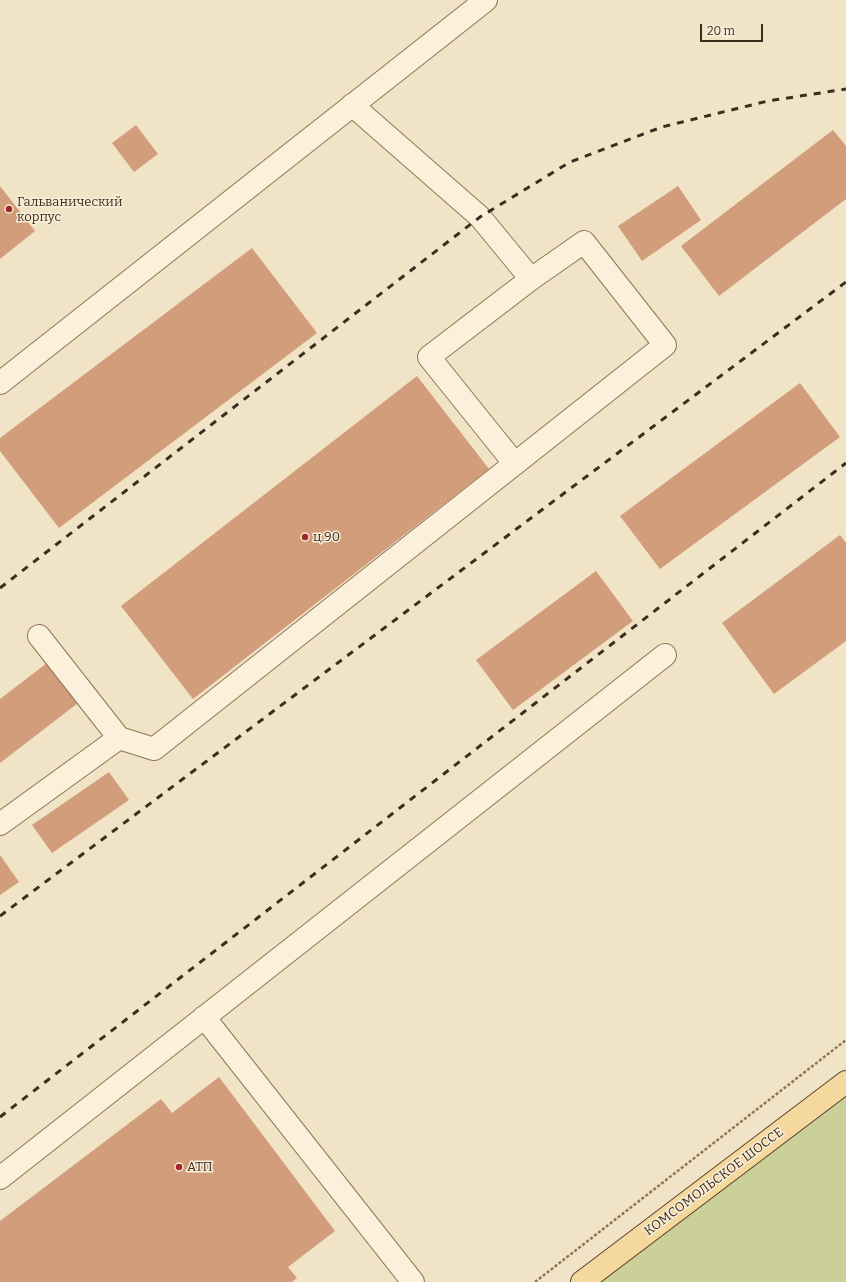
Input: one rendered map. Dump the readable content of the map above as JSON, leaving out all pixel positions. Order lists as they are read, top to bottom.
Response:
{
  "streets": {
    "main road": ["КОМСОМОЛЬСКОЕ ШОССЕ"]
  },
  "places": ["Гальванический корпус", "ц.90", "АТП"],
  "scale_bar": "20 m"
}
